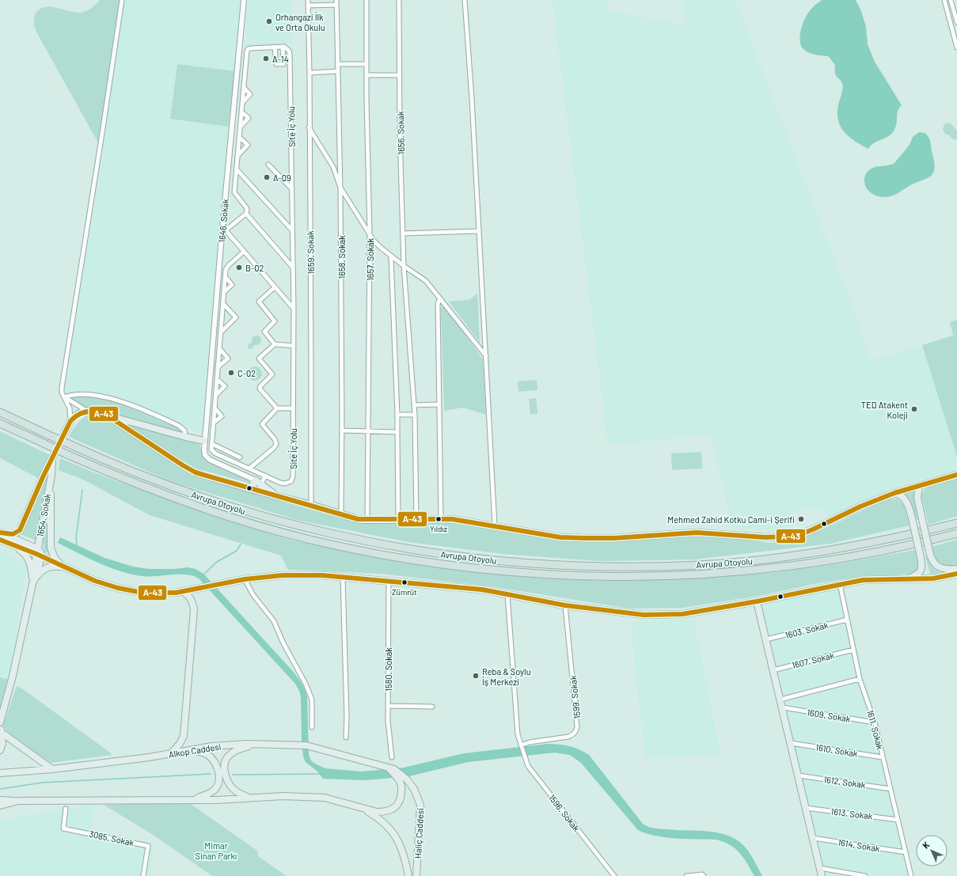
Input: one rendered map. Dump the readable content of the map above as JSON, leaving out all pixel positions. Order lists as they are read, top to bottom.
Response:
{
  "streets": {
    "highway": ["Avrupa Otoyolu"],
    "main road": ["1654. Sokak", "Alkop Caddesi", "Haliç Caddesi"],
    "street": [
      "Site İç Yolu",
      "1656. Sokak",
      "1646. Sokak",
      "1659. Sokak",
      "1658. Sokak",
      "1657. Sokak",
      "1603. Sokak",
      "1607. Sokak",
      "1580. Sokak",
      "1599. Sokak",
      "1609. Sokak",
      "1611. Sokak",
      "1610. Sokak",
      "1612. Sokak",
      "1596. Sokak",
      "1613. Sokak",
      "3085. Sokak",
      "1614. Sokak"
    ]
  },
  "crossings": [
    ["1603. Sokak", "1611. Sokak"],
    ["1607. Sokak", "1611. Sokak"],
    ["1599. Sokak", "1596. Sokak"],
    ["1609. Sokak", "1611. Sokak"],
    ["1611. Sokak", "1610. Sokak"],
    ["1611. Sokak", "1612. Sokak"],
    ["1611. Sokak", "1613. Sokak"],
    ["1611. Sokak", "1614. Sokak"],
    ["Alkop Caddesi", "Haliç Caddesi"]
  ],
  "parks": ["Mimar Sinan Parkı"],
  "places": [
    "Orhangazi İlk ve Orta Okulu",
    "A-14",
    "A-09",
    "B-02",
    "C-02",
    "TED Atakent Koleji",
    "Yıldız",
    "Mehmed Zahid Kotku Cami-i Şerifi",
    "Zümrüt",
    "Reba & Soylu İş Merkezi"
  ],
  "lines": ["transit line A-43"],
  "north": "top left"
}
